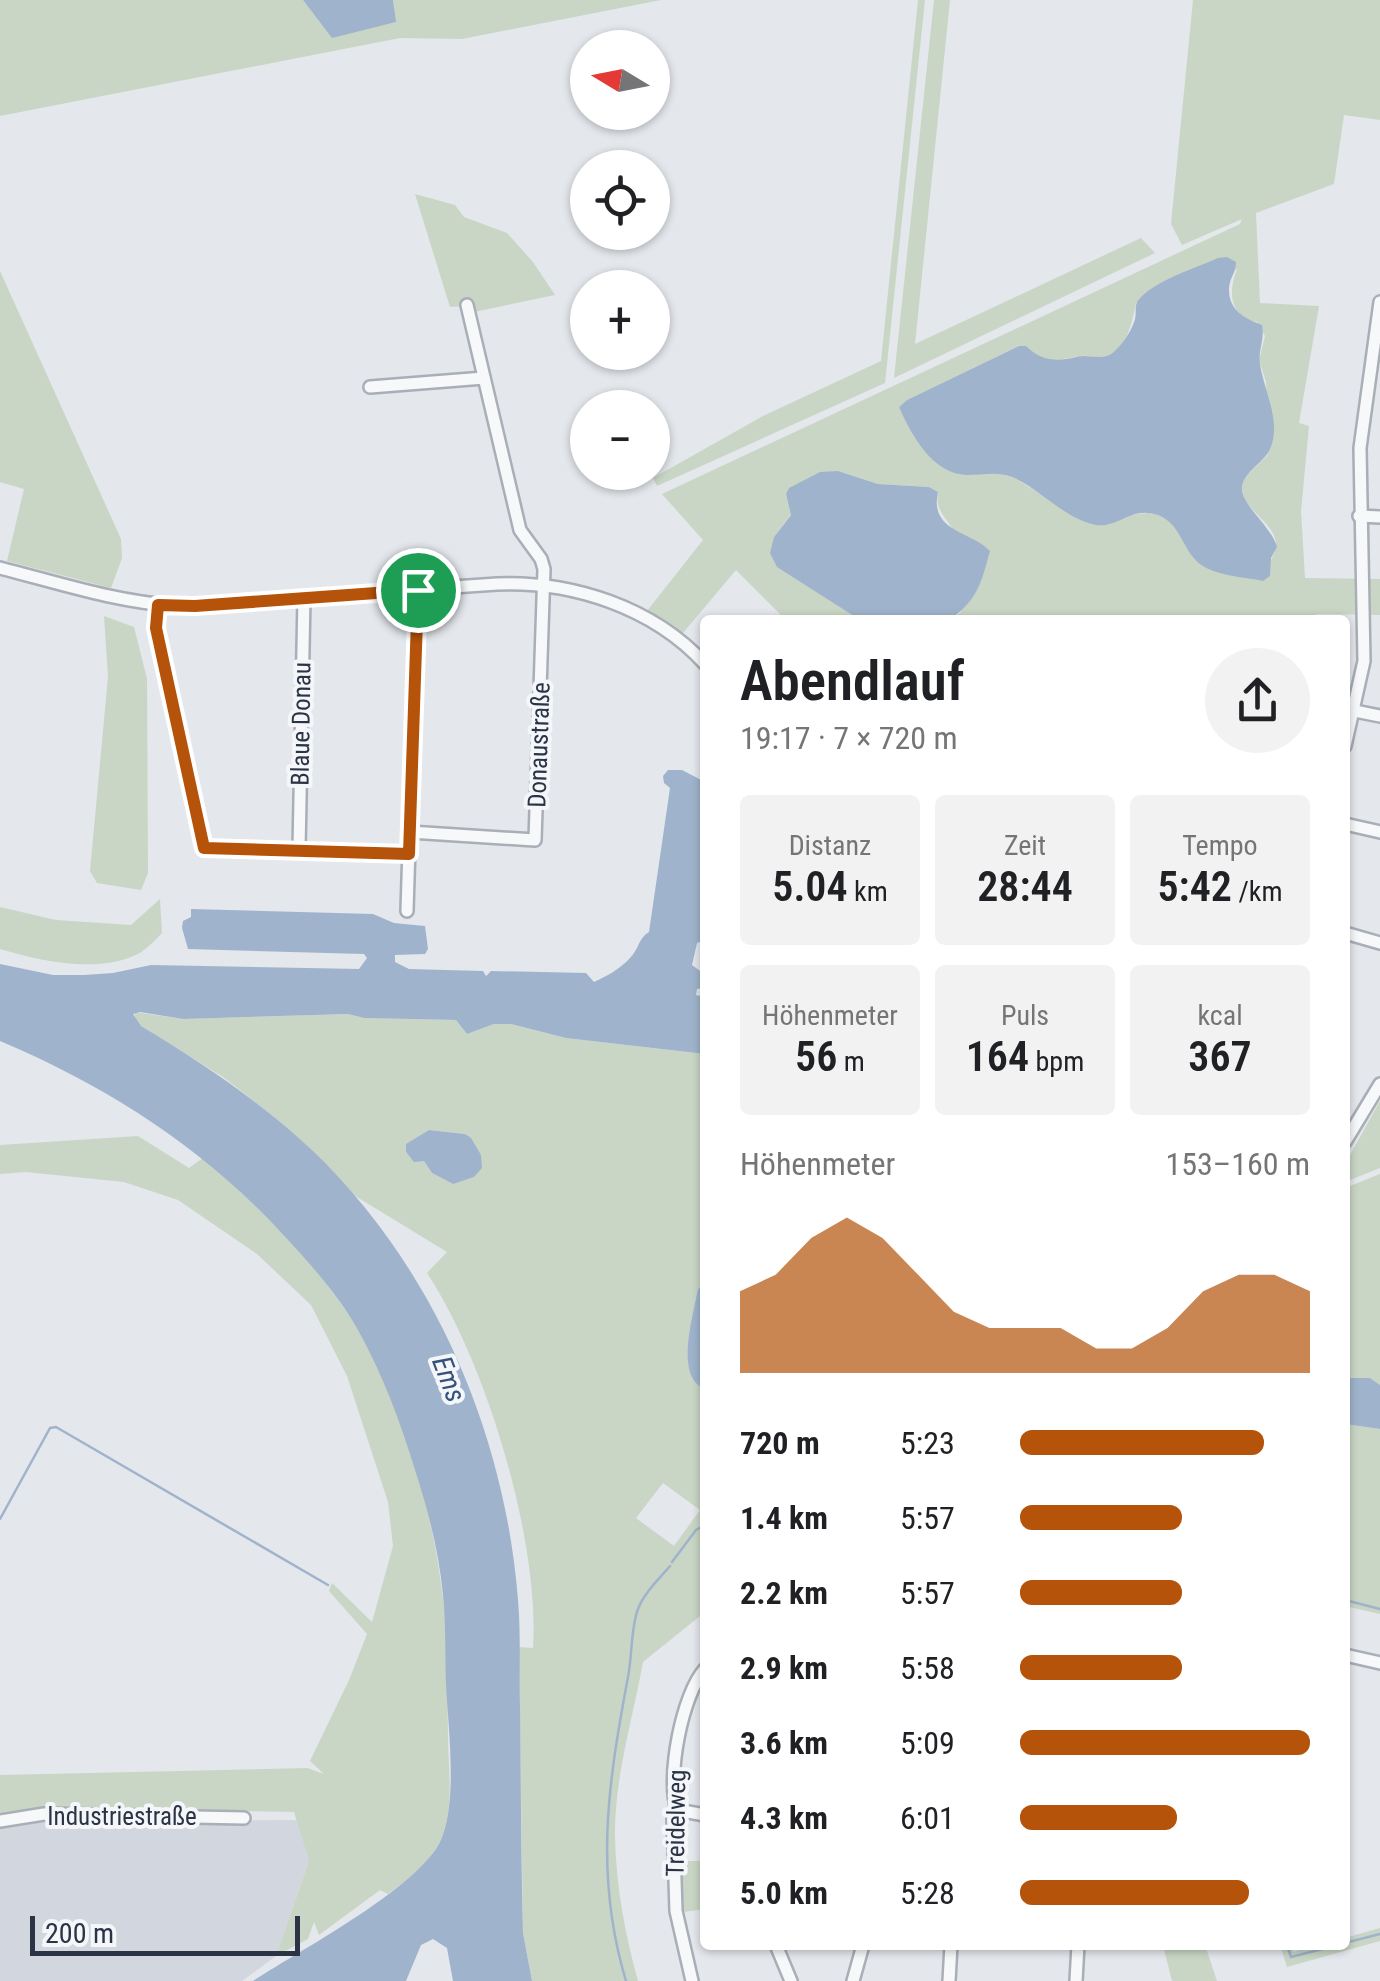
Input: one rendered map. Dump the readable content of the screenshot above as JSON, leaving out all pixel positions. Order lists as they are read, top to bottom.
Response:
{
  "streets": {
    "street": [
      "Blaue Donau",
      "Donaustraße",
      "Industriestraße",
      "Treidelweg"
    ]
  },
  "water": ["Ems"],
  "scale_bar": "200 m",
  "north": "left",
  "page": {
    "map_buttons": ["+", "−"],
    "heading": ["Abendlauf", "19:17 · 7 × 720 m"],
    "stats": [
      ["Distanz", "5.04 km"],
      ["Zeit", "28:44"],
      ["Tempo", "5:42 /km"],
      ["Höhenmeter", "56 m"],
      ["Puls", "164 bpm"],
      ["kcal", "367"]
    ],
    "chart": ["Höhenmeter", "153–160 m"],
    "list": [
      {
        "name": "720 m",
        "note": "5:23"
      },
      {
        "name": "1.4 km",
        "note": "5:57"
      },
      {
        "name": "2.2 km",
        "note": "5:57"
      },
      {
        "name": "2.9 km",
        "note": "5:58"
      },
      {
        "name": "3.6 km",
        "note": "5:09"
      },
      {
        "name": "4.3 km",
        "note": "6:01"
      },
      {
        "name": "5.0 km",
        "note": "5:28"
      }
    ],
    "scale": "200 m"
  }
}
